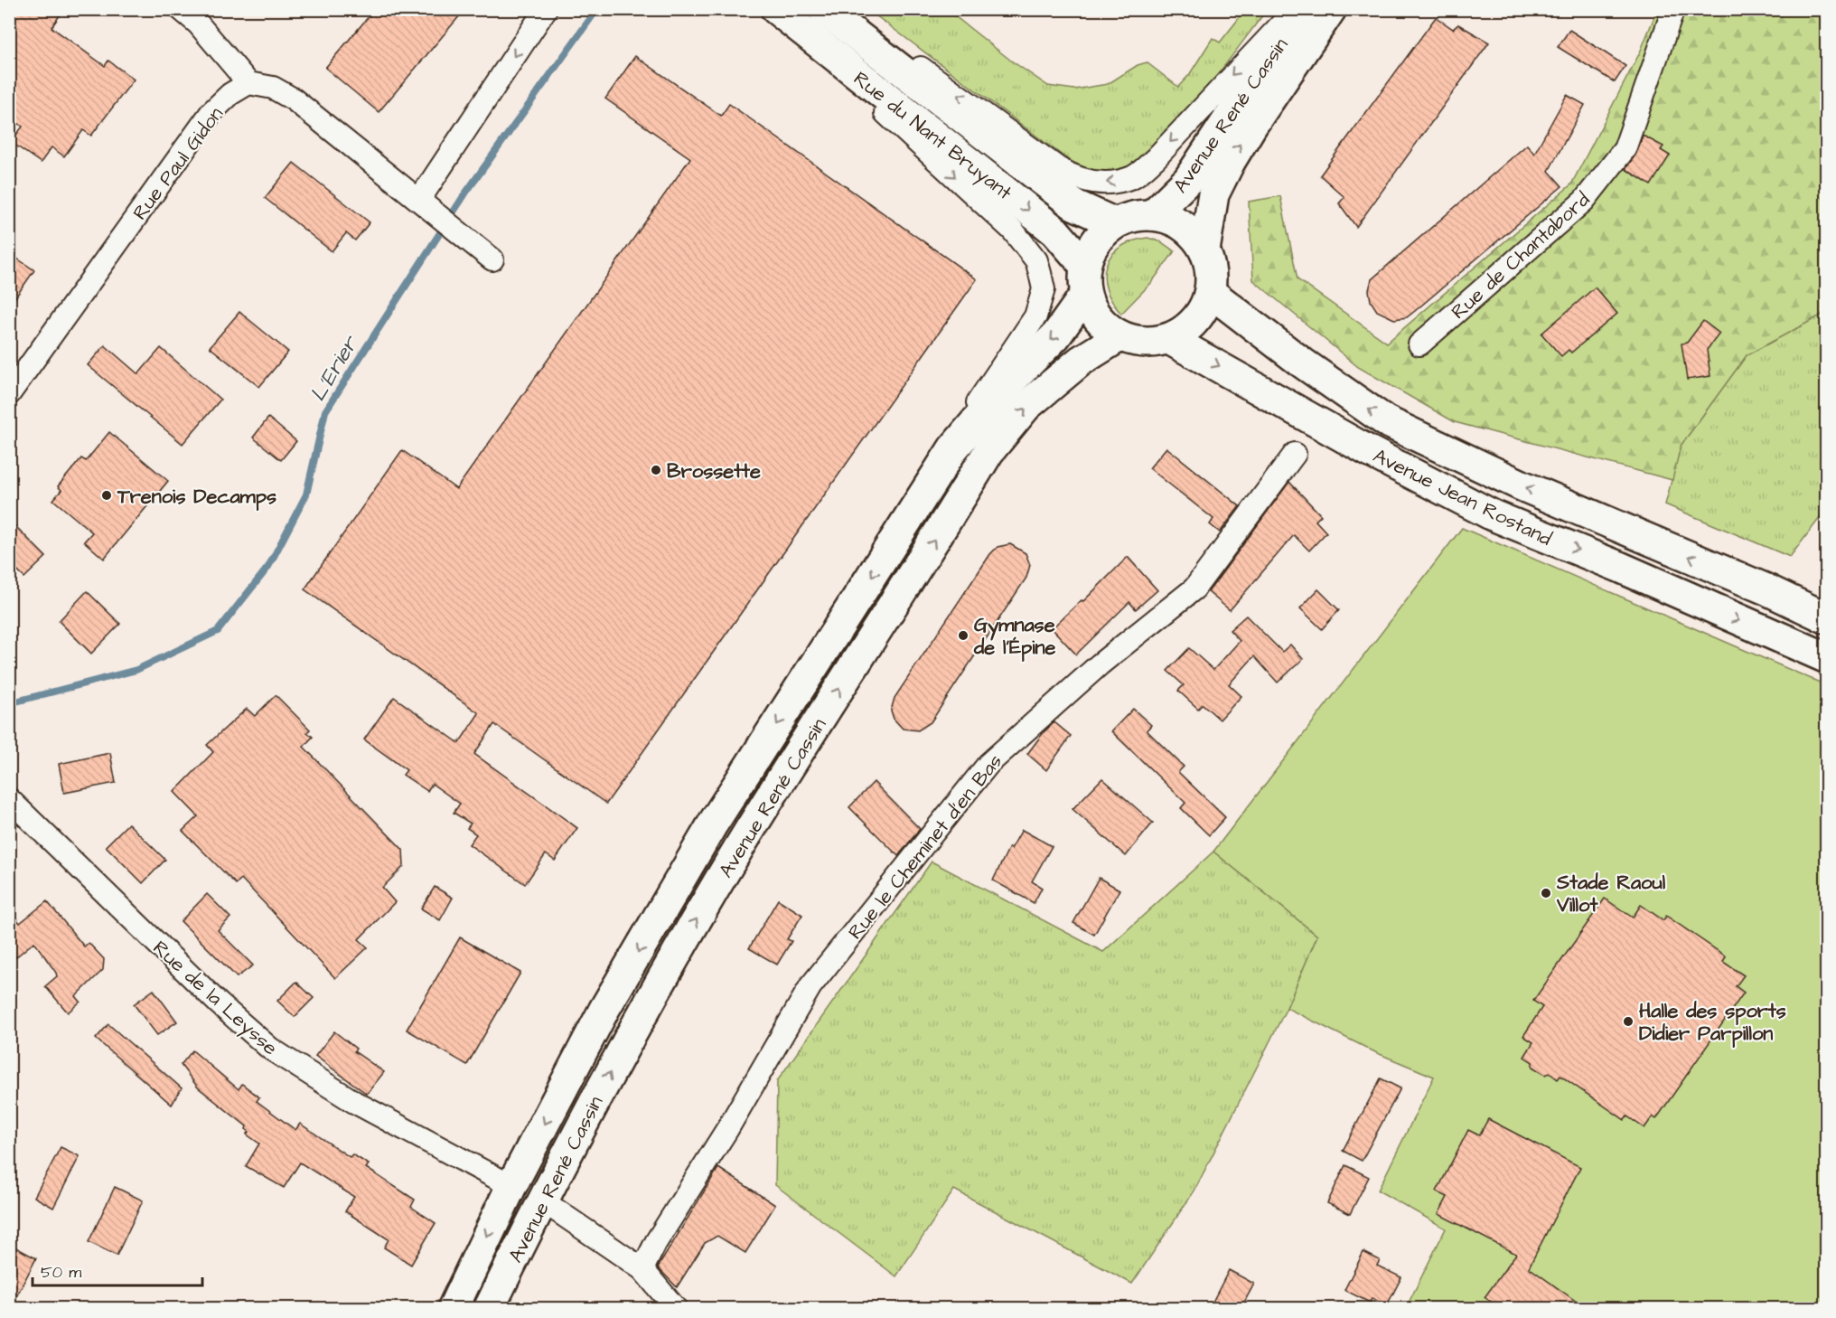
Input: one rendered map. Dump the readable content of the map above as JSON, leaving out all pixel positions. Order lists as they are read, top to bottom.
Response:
{
  "streets": {
    "main road": ["Avenue René Cassin", "Rue du Nant Bruyant", "Avenue Jean Rostand"],
    "street": [
      "Rue Paul Gidon",
      "Rue de Chantabord",
      "Rue le Cheminet d'en Bas",
      "Rue de la Leysse"
    ]
  },
  "crossings": [
    ["Avenue René Cassin", "Rue du Nant Bruyant"],
    ["Avenue René Cassin", "Avenue Jean Rostand"],
    ["Avenue René Cassin", "Rue de la Leysse"],
    ["Rue du Nant Bruyant", "Avenue Jean Rostand"]
  ],
  "water": ["L'Erier"],
  "places": [
    "Brossette",
    "Trenois Decamps",
    "Gymnase de l'Épine",
    "Stade Raoul Villot",
    "Halle des sports Didier Parpillon"
  ],
  "scale_bar": "50 m"
}
